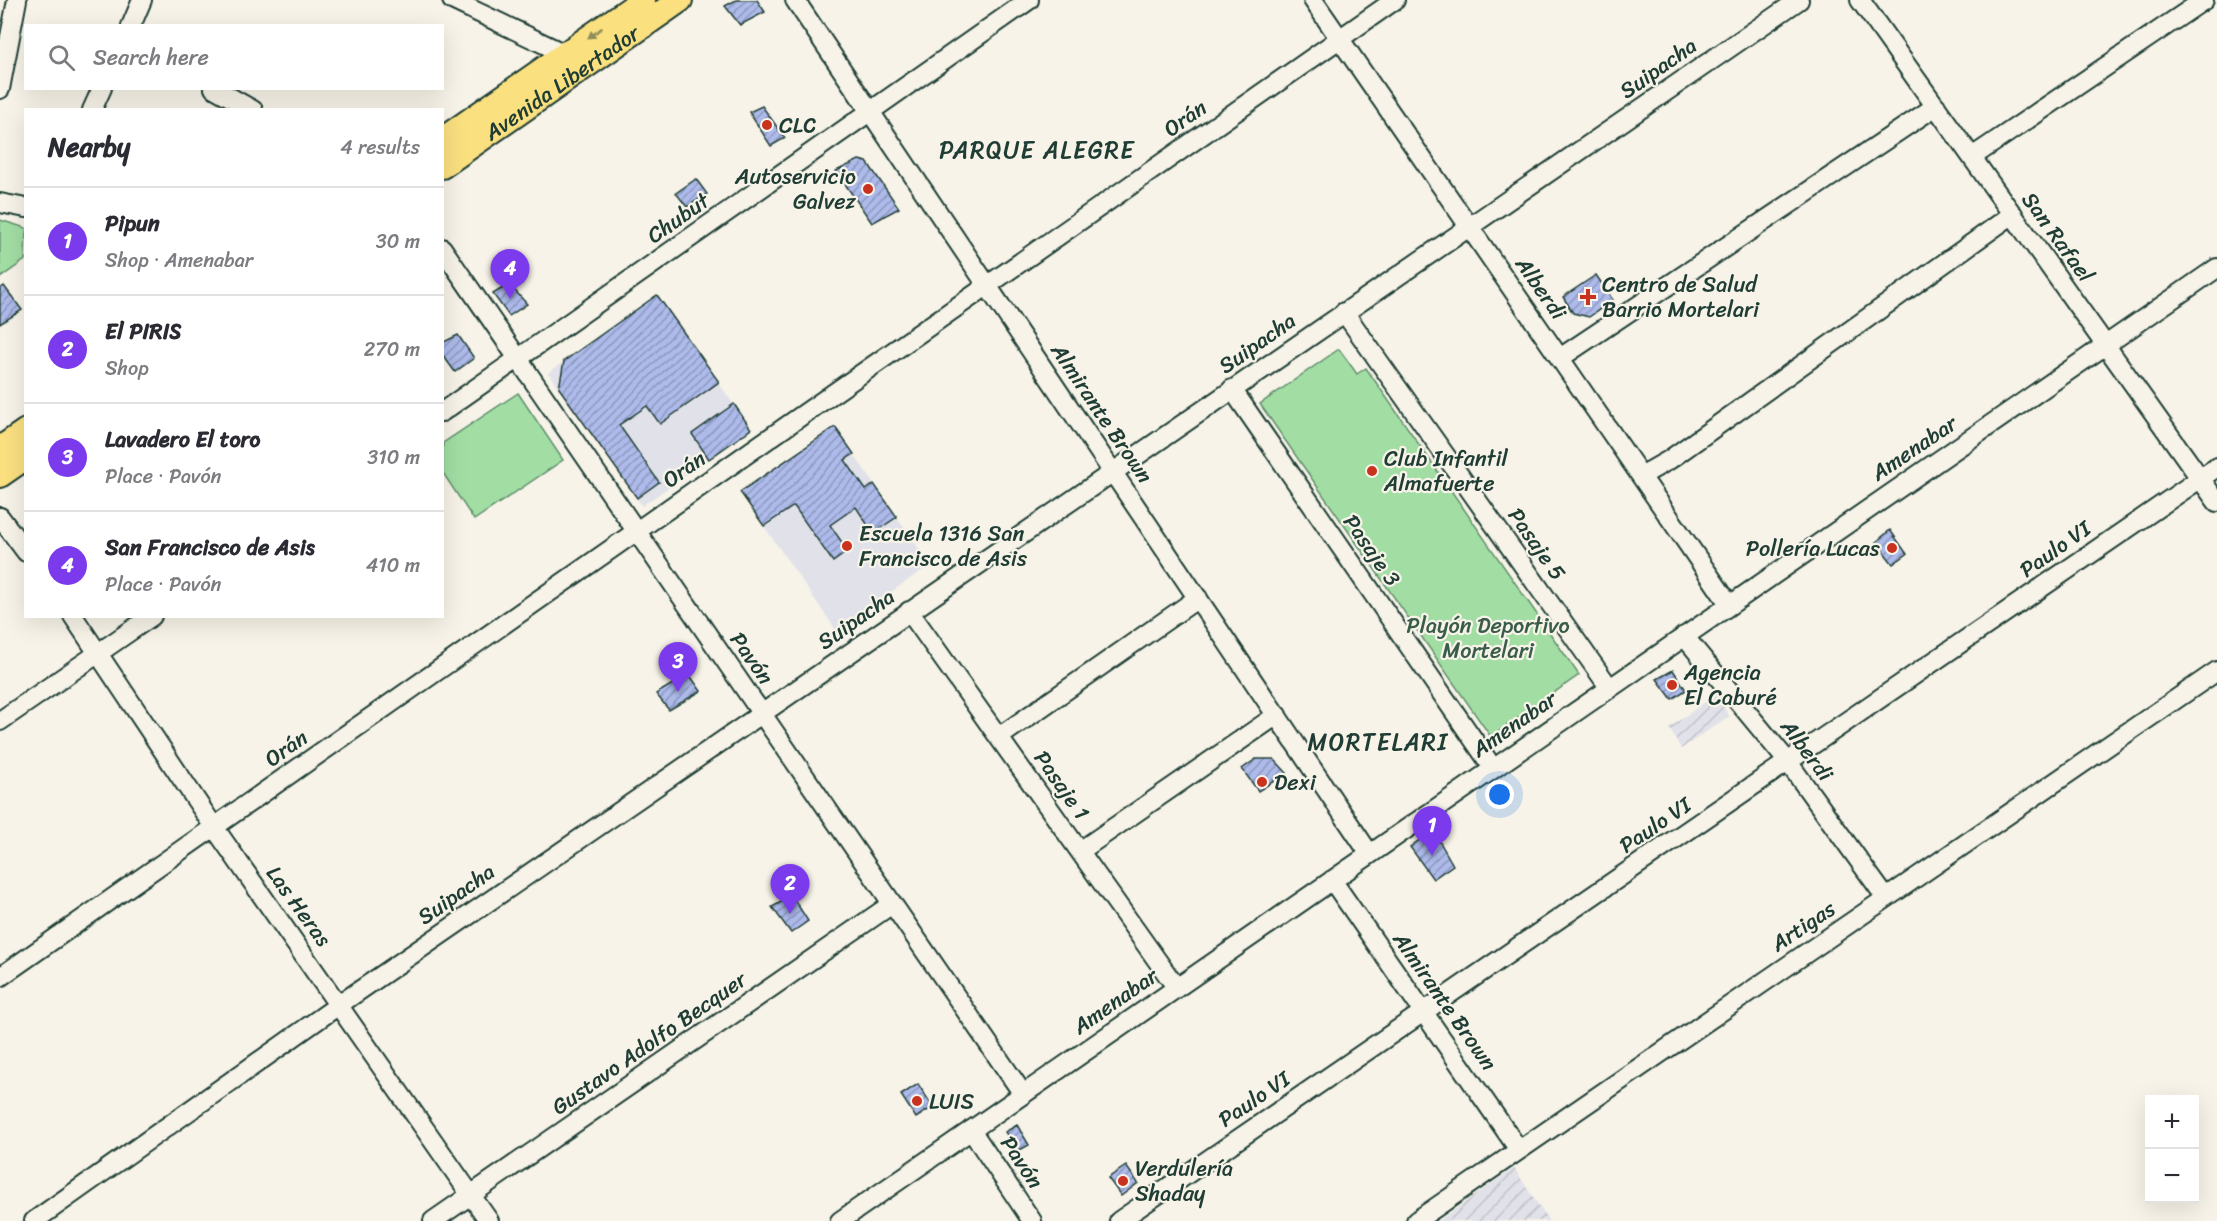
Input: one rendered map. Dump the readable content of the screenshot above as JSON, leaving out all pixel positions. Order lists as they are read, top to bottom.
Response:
{
  "streets": {
    "main road": ["Avenida Libertador"],
    "street": [
      "Suipacha",
      "Orán",
      "Chubut",
      "San Rafael",
      "Alberdi",
      "Almirante Brown",
      "Amenabar",
      "Pasaje 5",
      "Paulo VI",
      "Pasaje 3",
      "Pavón",
      "Pasaje 1",
      "Las Heras",
      "Artigas",
      "Gustavo Adolfo Becquer"
    ]
  },
  "crossings": [
    ["Suipacha", "Alberdi"],
    ["Suipacha", "Almirante Brown"],
    ["Suipacha", "Pasaje 5"],
    ["Suipacha", "Pasaje 3"],
    ["Suipacha", "Pavón"],
    ["Suipacha", "Pasaje 1"],
    ["Suipacha", "Las Heras"],
    ["Orán", "Alberdi"],
    ["Orán", "Almirante Brown"],
    ["Orán", "Pavón"],
    ["Orán", "Las Heras"],
    ["Chubut", "Almirante Brown"],
    ["Chubut", "Pavón"],
    ["San Rafael", "Amenabar"],
    ["San Rafael", "Paulo VI"],
    ["Alberdi", "Amenabar"],
    ["Alberdi", "Paulo VI"],
    ["Alberdi", "Artigas"],
    ["Almirante Brown", "Amenabar"],
    ["Almirante Brown", "Paulo VI"],
    ["Almirante Brown", "Artigas"],
    ["Amenabar", "Pasaje 5"],
    ["Amenabar", "Pasaje 3"],
    ["Amenabar", "Pavón"],
    ["Amenabar", "Pasaje 1"],
    ["Pavón", "Gustavo Adolfo Becquer"],
    ["Las Heras", "Gustavo Adolfo Becquer"]
  ],
  "districts": ["PARQUE ALEGRE", "MORTELARI"],
  "parks": ["Playón Deportivo Mortelari"],
  "places": {
    "other": [
      "CLC",
      "Autoservicio Galvez",
      "Club Infantil Almafuerte",
      "Escuela 1316 San Francisco de Asis",
      "Pollería Lucas",
      "Agencia El Caburé",
      "Dexi",
      "LUIS",
      "Verdulería Shaday"
    ],
    "health": ["Centro de Salud Barrio Mortelari"]
  },
  "page": {
    "search": "Search here",
    "heading": ["Nearby", "4 results"],
    "list": [
      {
        "mark": "1",
        "name": "Pipun",
        "note": "Shop · Amenabar",
        "value": "30 m"
      },
      {
        "mark": "2",
        "name": "El PIRIS",
        "note": "Shop",
        "value": "270 m"
      },
      {
        "mark": "3",
        "name": "Lavadero El toro",
        "note": "Place · Pavón",
        "value": "310 m"
      },
      {
        "mark": "4",
        "name": "San Francisco de Asis",
        "note": "Place · Pavón",
        "value": "410 m"
      }
    ],
    "pins": [
      "4",
      "3",
      "1",
      "2"
    ],
    "map_buttons": ["+", "−"]
  }
}
